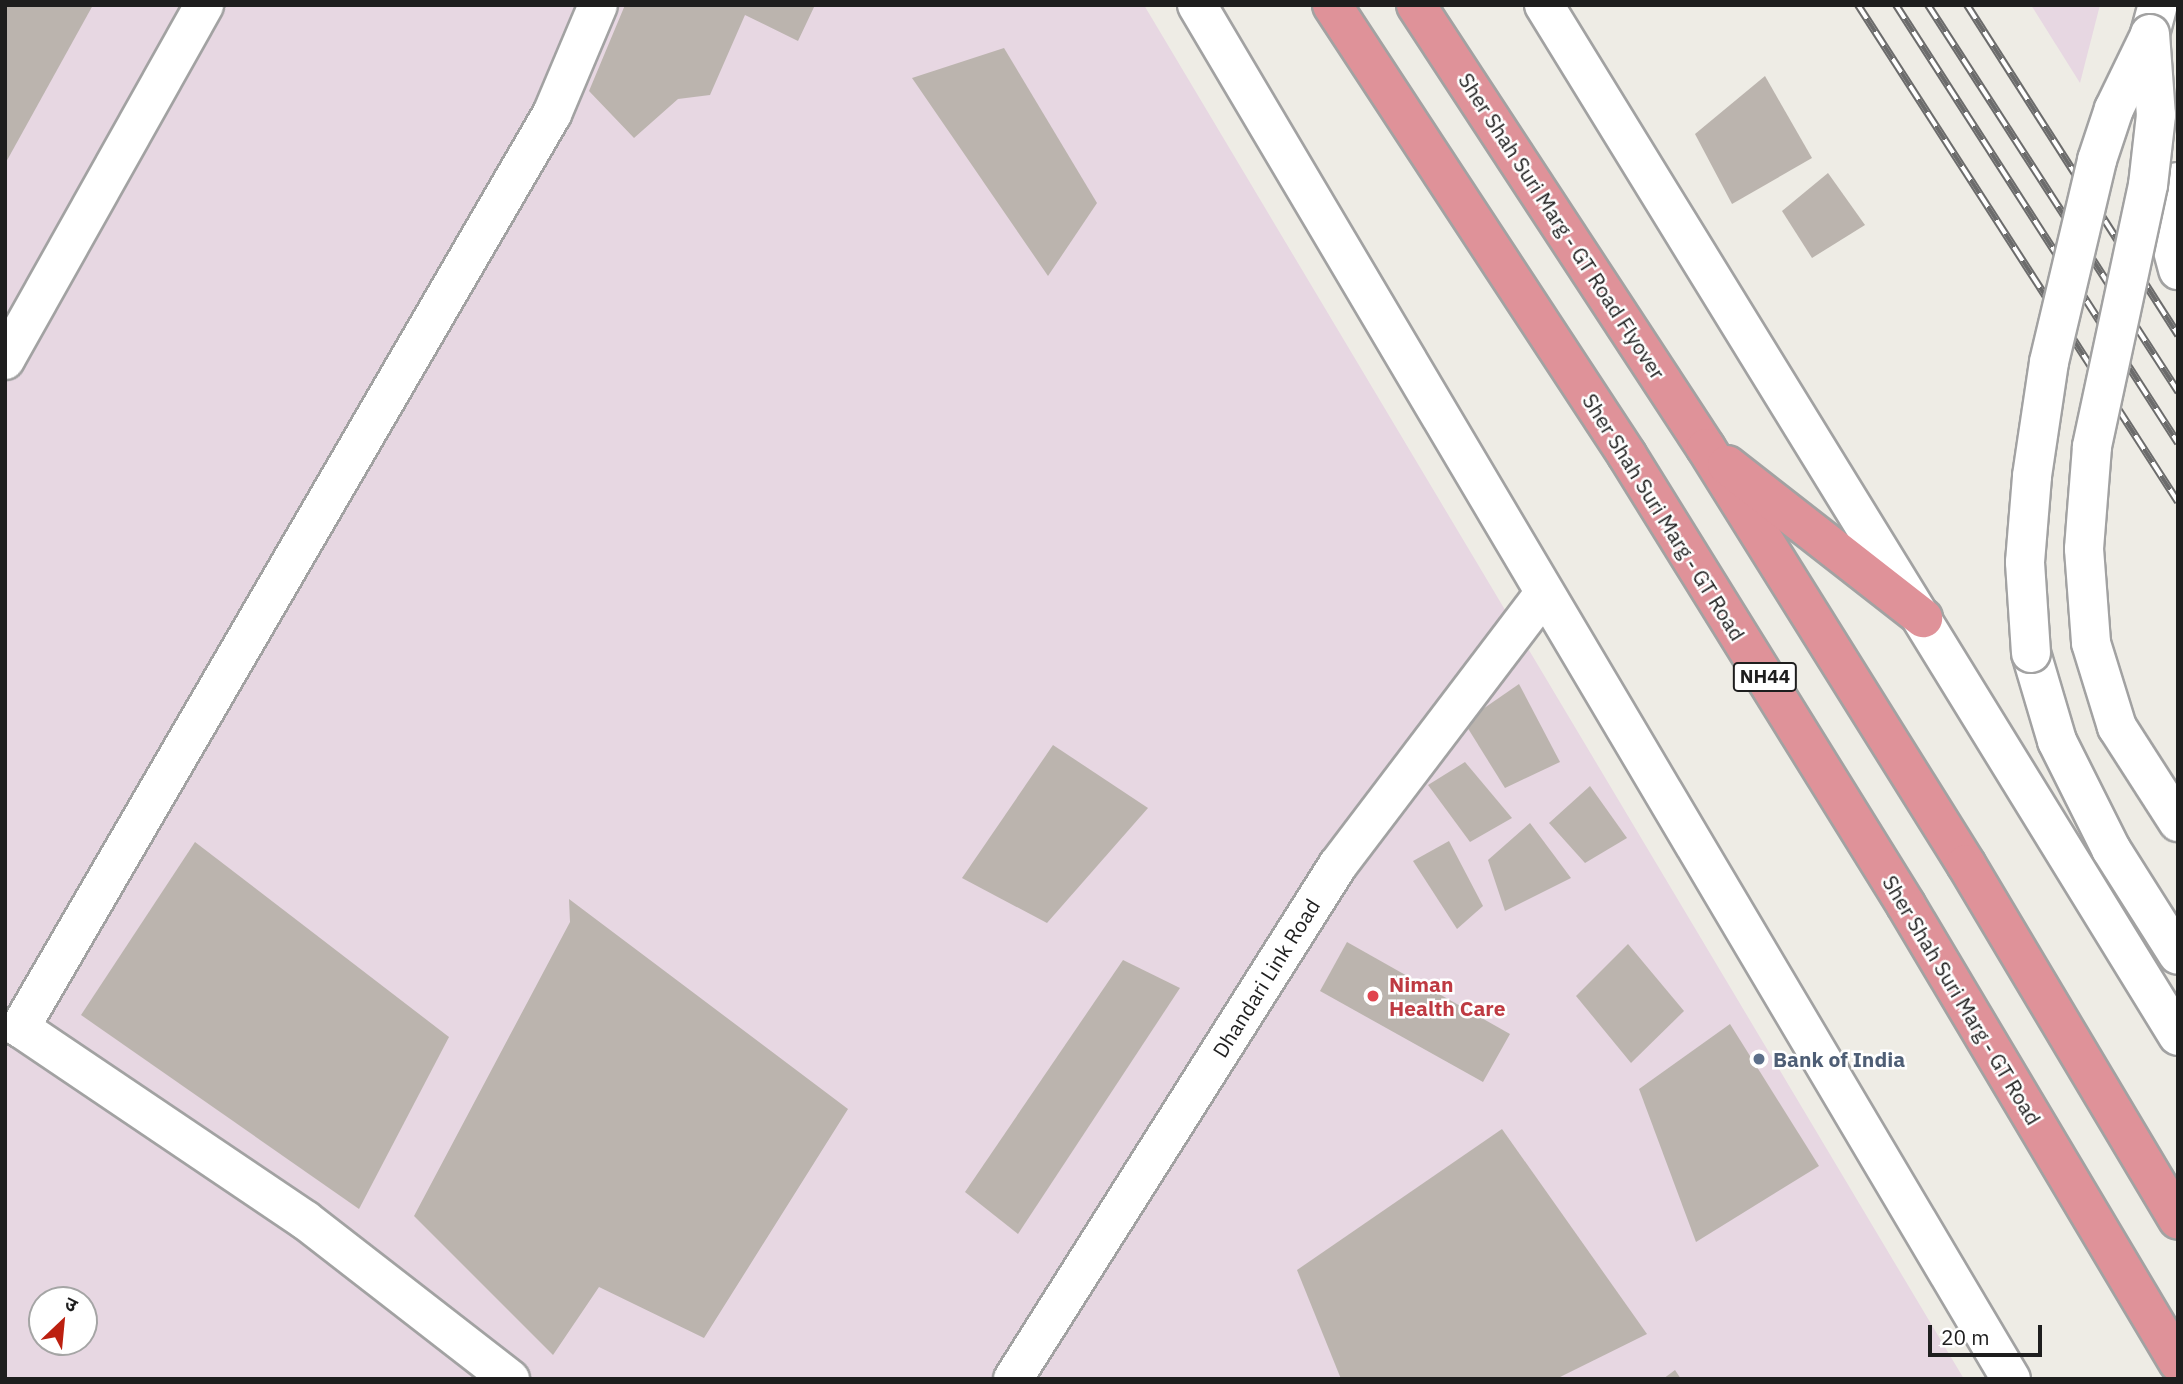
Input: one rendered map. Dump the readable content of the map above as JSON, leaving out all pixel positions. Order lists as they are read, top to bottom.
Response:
{
  "streets": {
    "highway": ["Sher Shah Suri Marg - GT Road Flyover", "Sher Shah Suri Marg - GT Road", "NH44"],
    "street": ["Dhandari Link Road"]
  },
  "places": ["Niman Health Care", "Bank of India"],
  "scale_bar": "20 m",
  "north": "top right"
}
